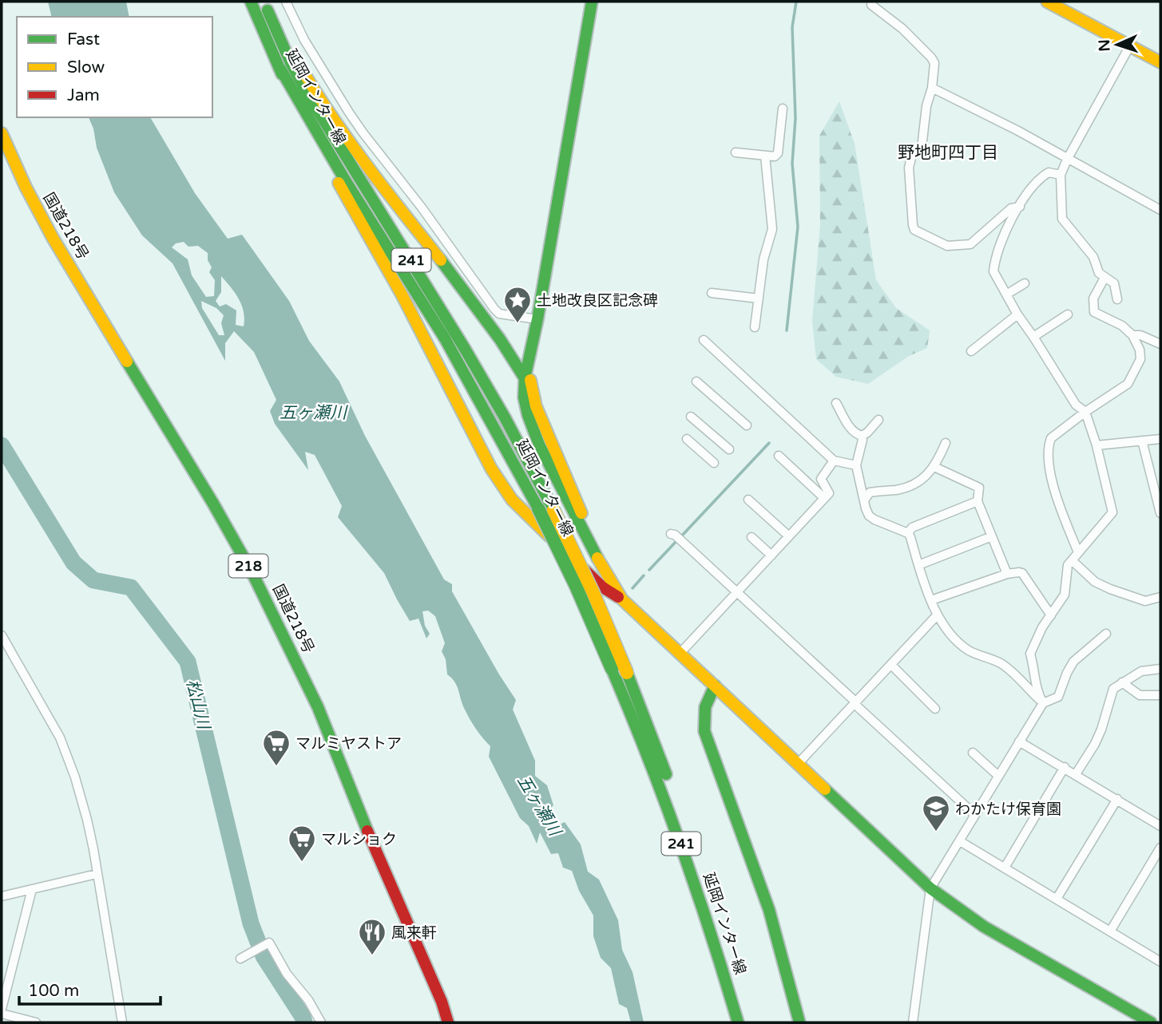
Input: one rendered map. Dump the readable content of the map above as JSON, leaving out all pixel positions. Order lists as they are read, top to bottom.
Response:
{
  "streets": {
    "main road": [
      "延岡インター線",
      "国道218号",
      "241",
      "218"
    ]
  },
  "crossings": [
    ["延岡インター線", "241"]
  ],
  "districts": ["野地町四丁目"],
  "water": ["五ヶ瀬川", "松山川"],
  "places": {
    "place": ["土地改良区記念碑"],
    "supermarket": ["マルミヤストア", "マルショク"],
    "school or university": ["わかたけ保育園"],
    "restaurant": ["風来軒"]
  },
  "legend": ["Fast", "Slow", "Jam"],
  "scale_bar": "100 m",
  "north": "left"
}
